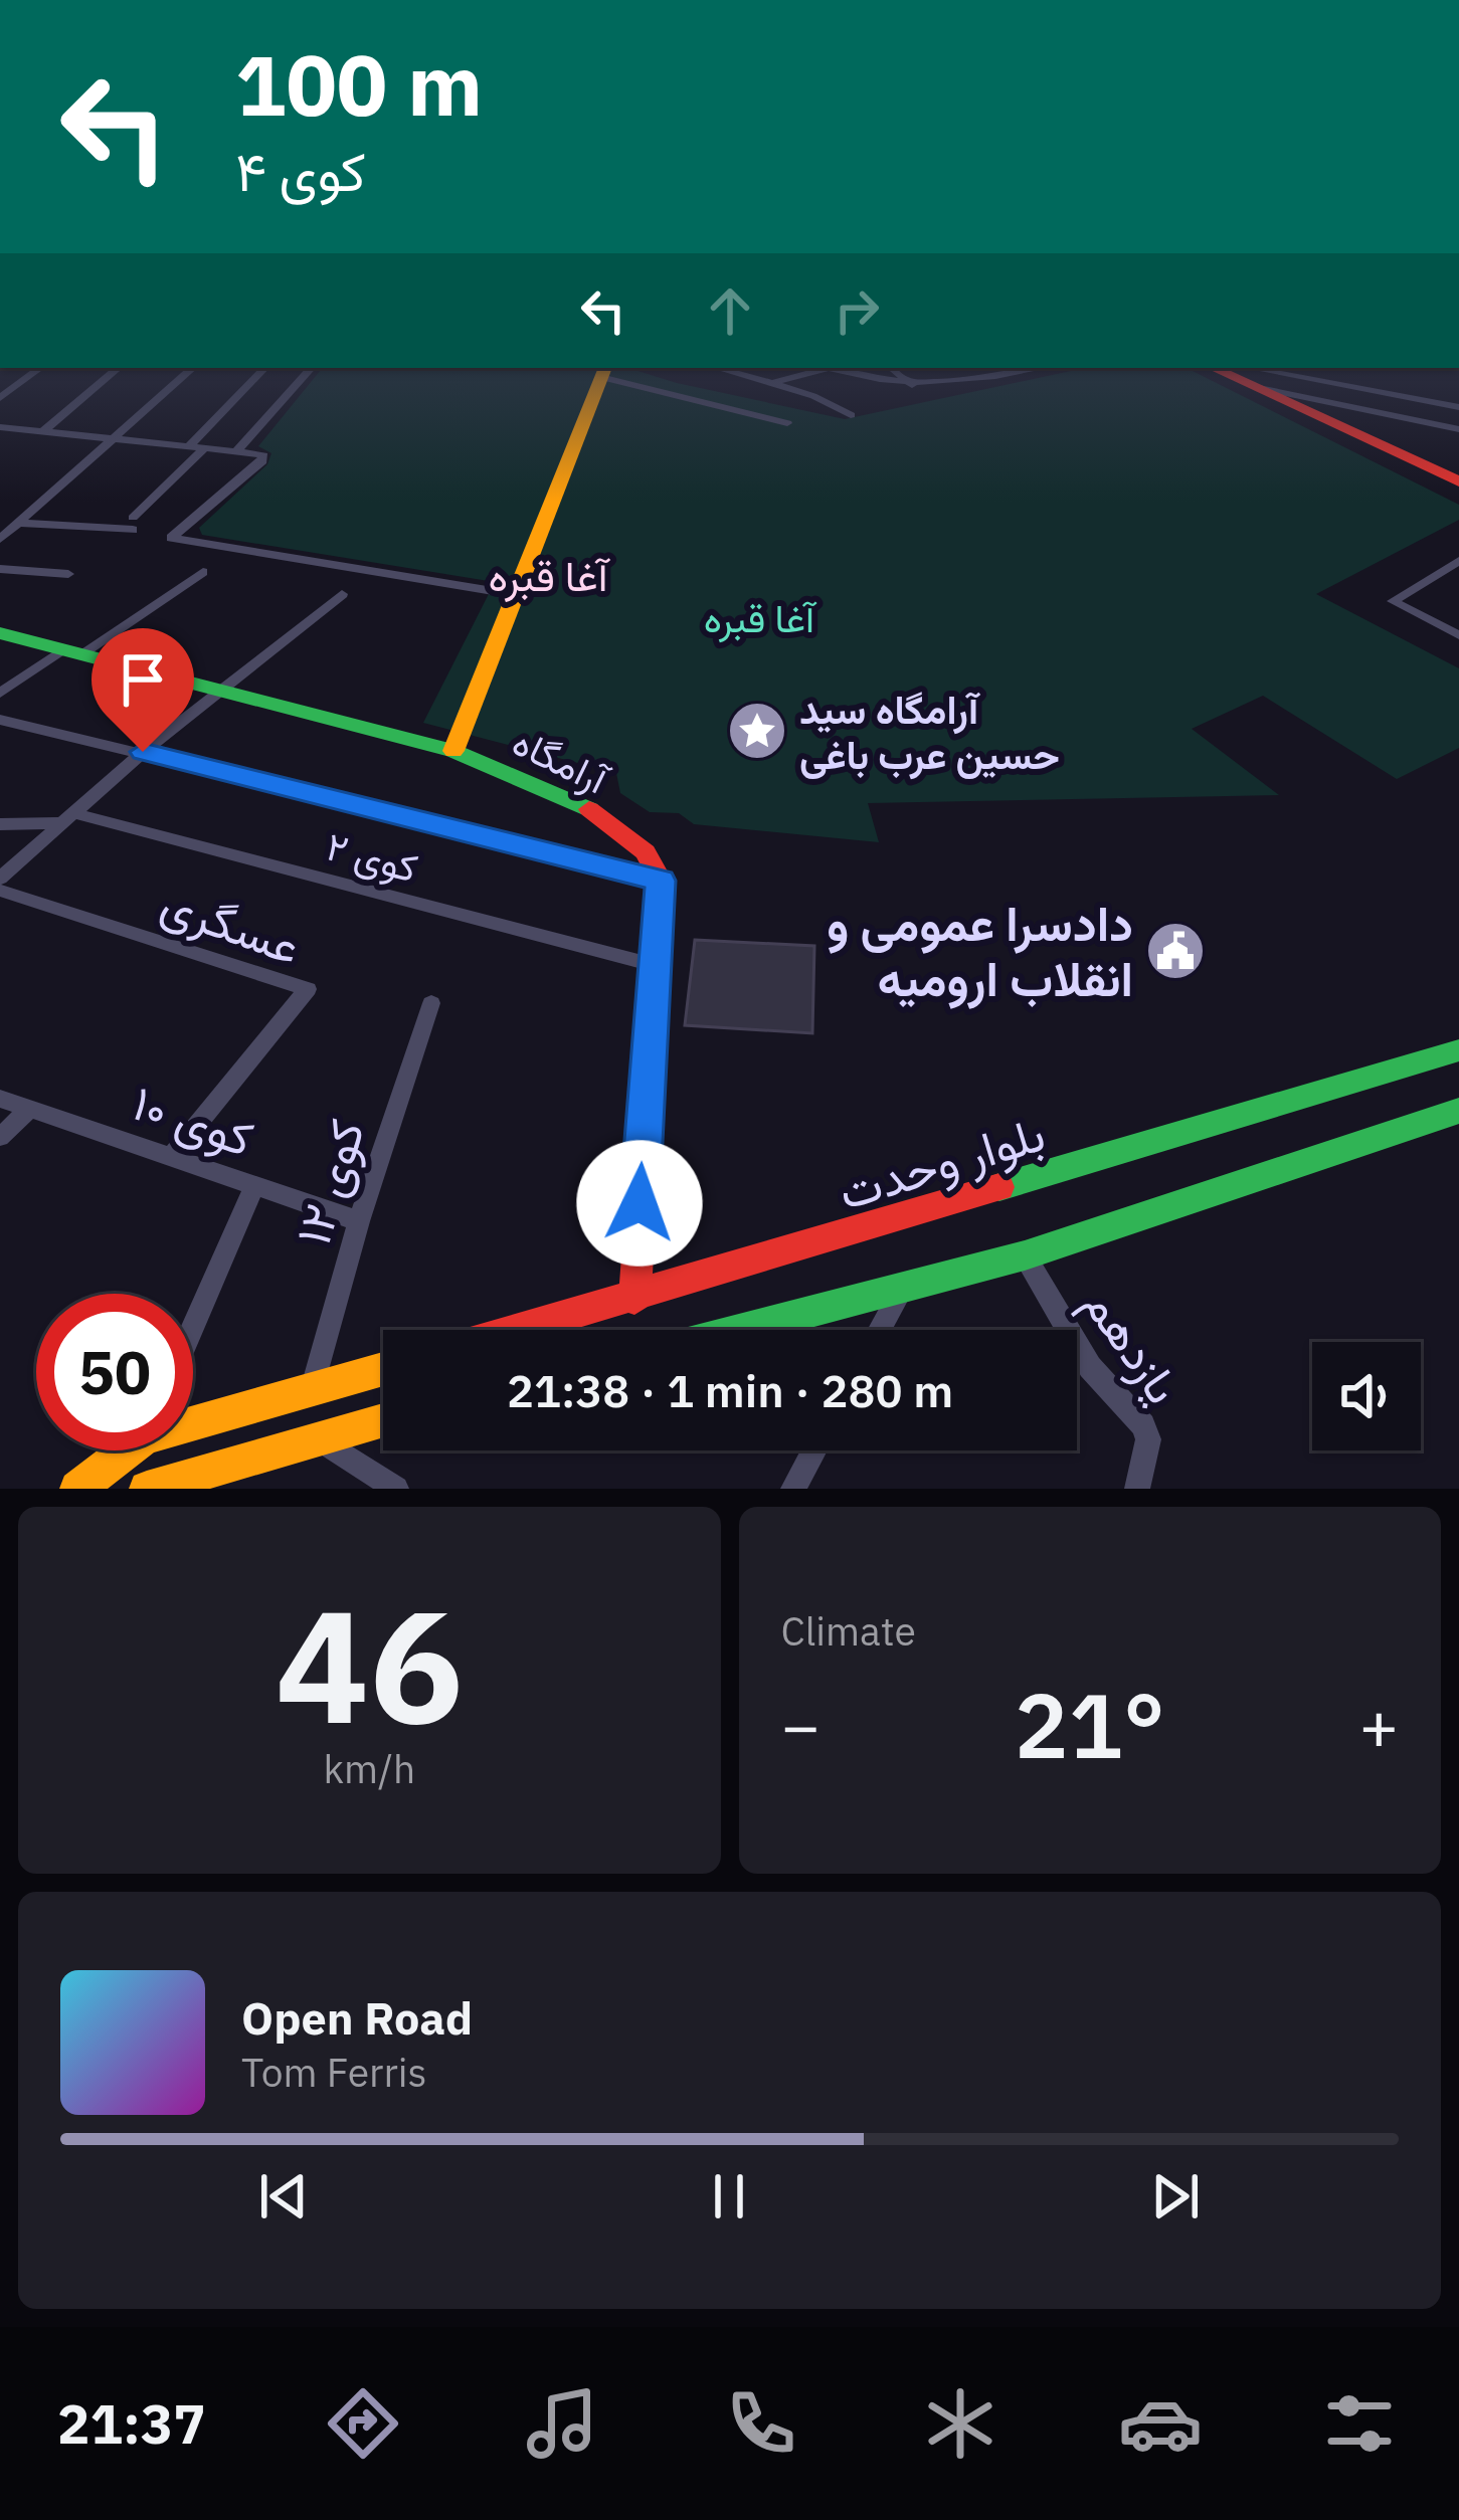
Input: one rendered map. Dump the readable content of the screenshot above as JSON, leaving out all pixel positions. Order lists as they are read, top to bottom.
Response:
{
  "streets": {
    "main road": ["آرامگاه", "بلوار وحدت"],
    "street": [
      "کوی ۲",
      "عسگری",
      "کوی ۱۰",
      "کوی ۱۲",
      "یازدهم"
    ]
  },
  "crossings": [
    ["عسگری", "کوی ۱۰"],
    ["کوی ۱۰", "کوی ۱۲"]
  ],
  "districts": ["آغا قبره"],
  "parks": ["آغا قبره"],
  "places": {
    "place": ["آرامگاه سید حسین عرب باغی"],
    "public building": ["دادسرا عمومی و انقلاب ارومیه"]
  },
  "page": {
    "turn": ["100 m", "کوی ۴"],
    "limit": "50",
    "trip": "21:38 · 1 min · 280 m",
    "tile": [
      ["46", "km/h"],
      "Climate"
    ],
    "heat": ["−", "21°", "+"],
    "song": ["Open Road", "Tom Ferris"],
    "tabs": "21:37"
  }
}
